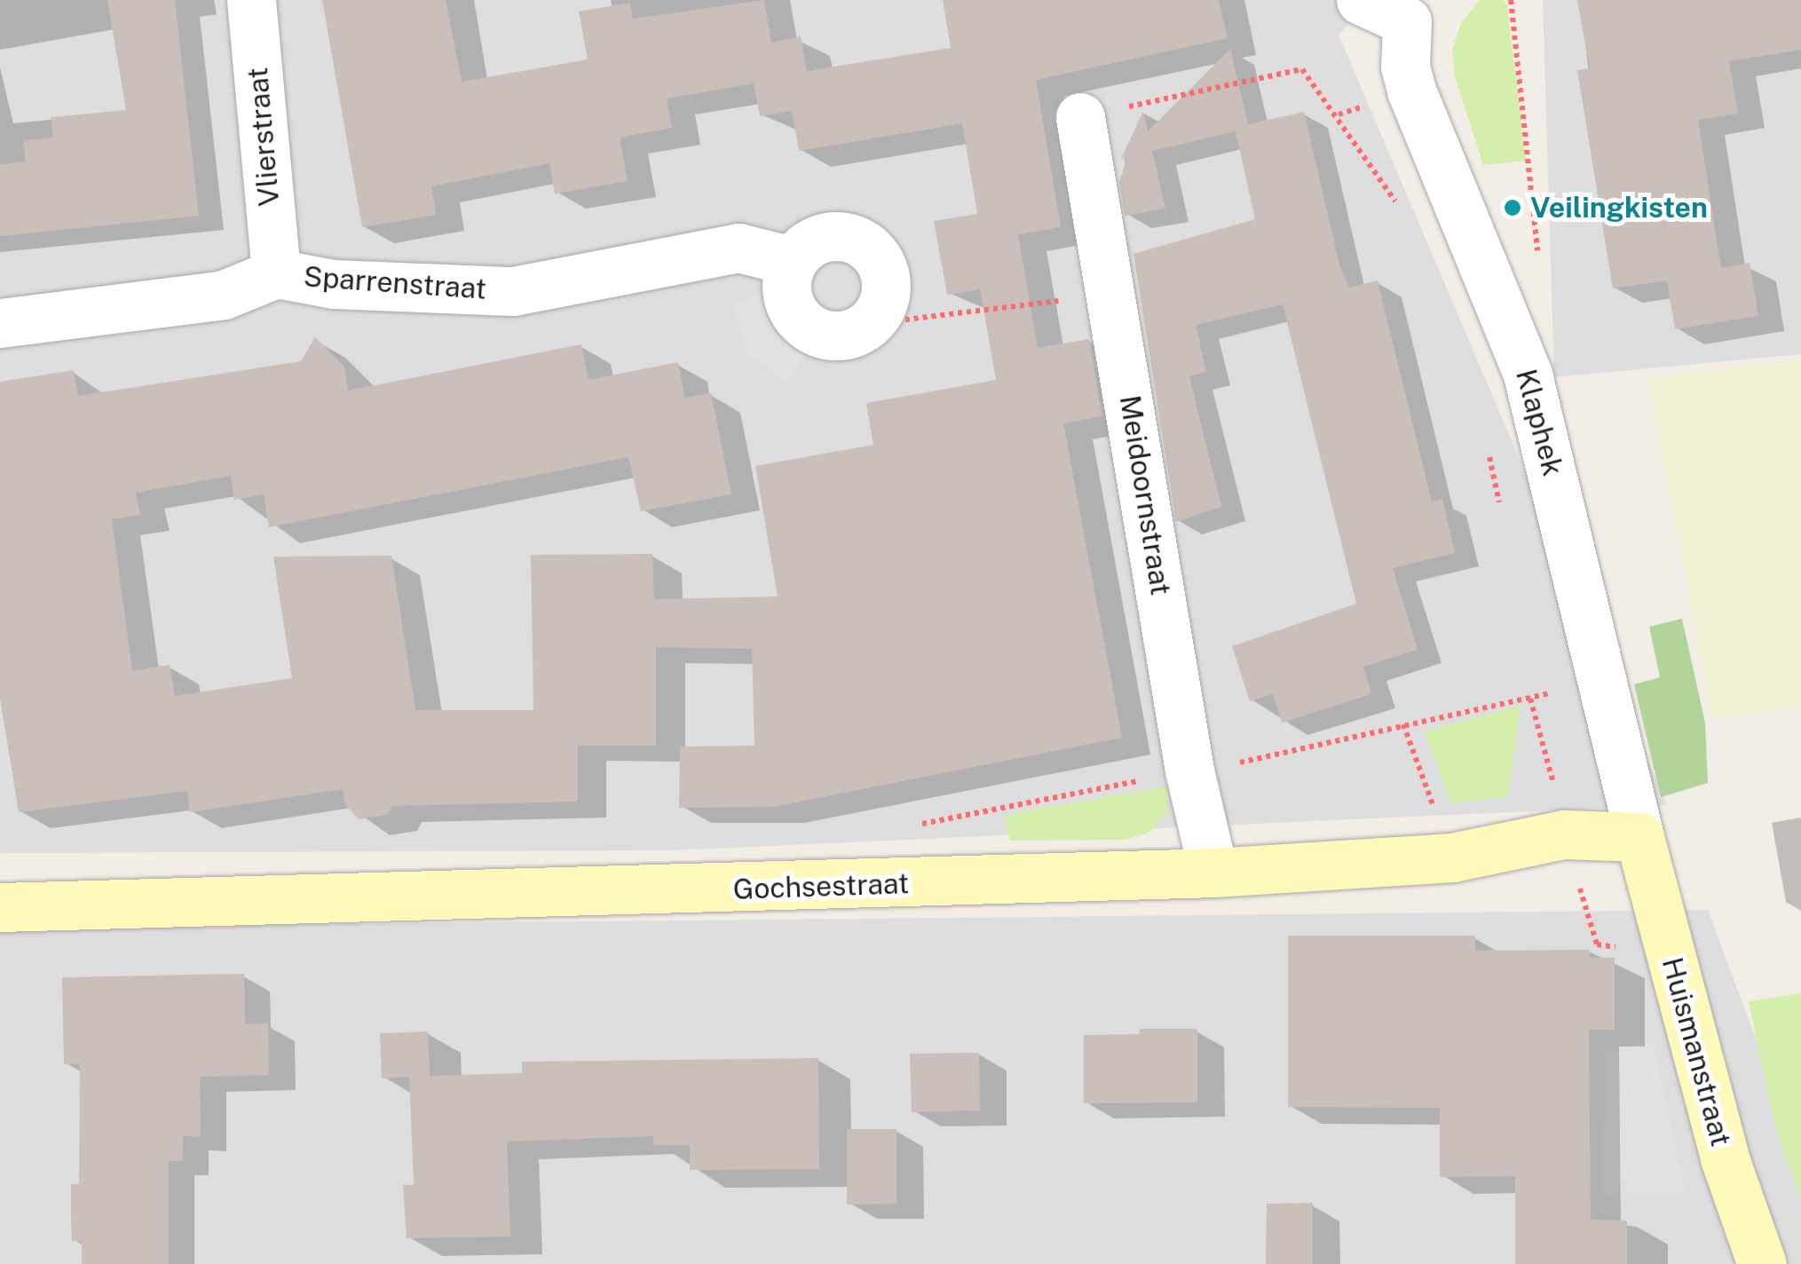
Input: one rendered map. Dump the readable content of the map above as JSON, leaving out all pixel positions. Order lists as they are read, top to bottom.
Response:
{
  "streets": {
    "street": [
      "Vlierstraat",
      "Sparrenstraat",
      "Klaphek",
      "Meidoornstraat",
      "Gochsestraat",
      "Huismanstraat"
    ]
  },
  "crossings": [
    ["Vlierstraat", "Sparrenstraat"],
    ["Klaphek", "Gochsestraat"],
    ["Klaphek", "Huismanstraat"],
    ["Meidoornstraat", "Gochsestraat"],
    ["Gochsestraat", "Huismanstraat"]
  ],
  "places": ["Veilingkisten"]
}
